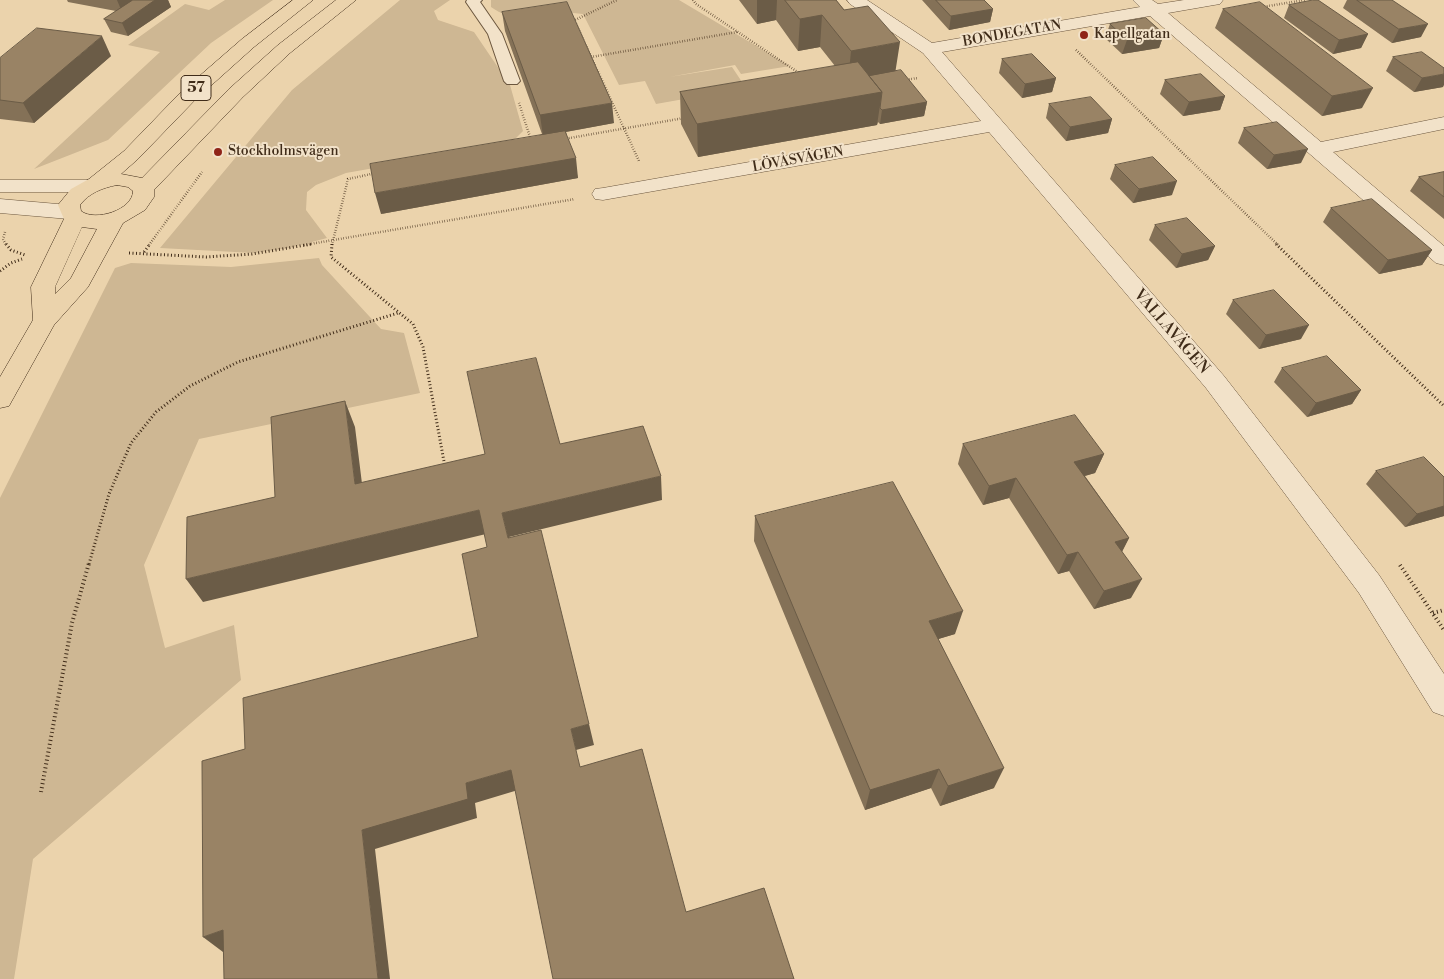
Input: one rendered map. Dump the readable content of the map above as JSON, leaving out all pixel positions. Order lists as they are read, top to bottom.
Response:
{
  "streets": {
    "main road": ["57"],
    "street": ["BONDEGATAN", "LÖVÅSVÄGEN", "VALLAVÄGEN"]
  },
  "crossings": [
    ["BONDEGATAN", "VALLAVÄGEN"],
    ["LÖVÅSVÄGEN", "VALLAVÄGEN"]
  ],
  "places": ["Kapellgatan", "Stockholmsvägen"]
}
